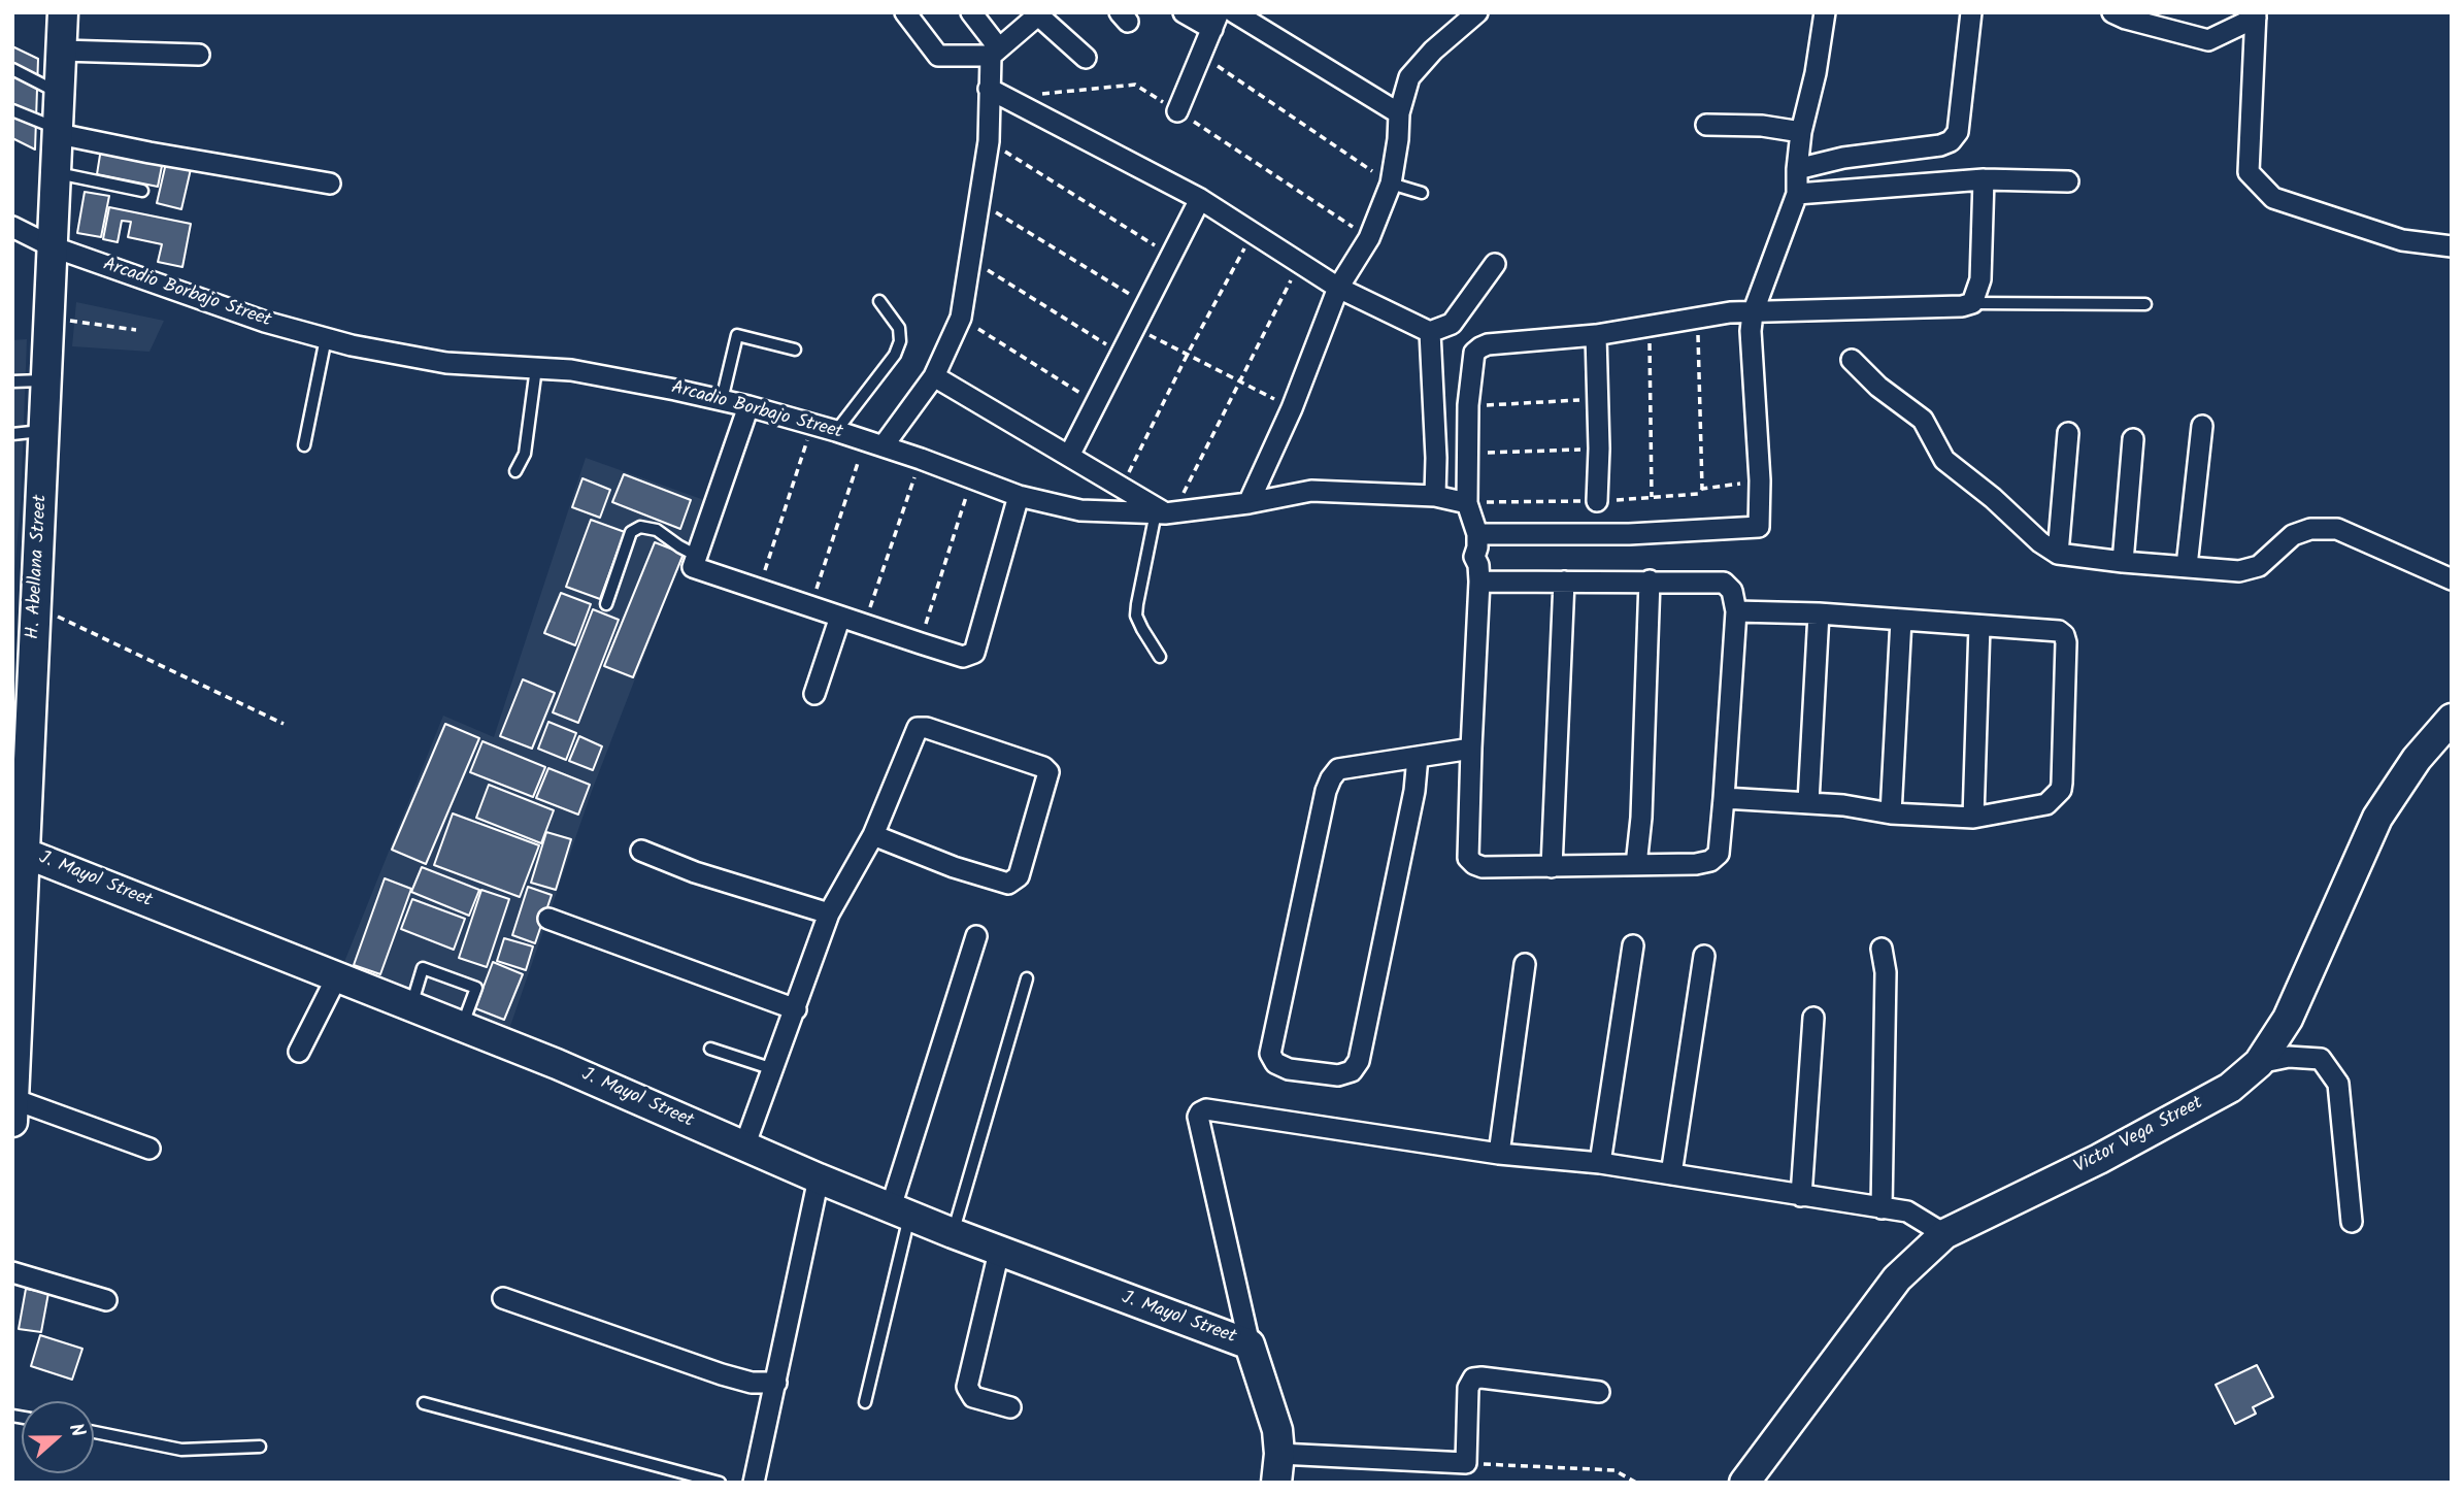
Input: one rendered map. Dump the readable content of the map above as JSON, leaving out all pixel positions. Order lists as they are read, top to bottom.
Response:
{
  "streets": {
    "street": [
      "Arcadio Borbajo Street",
      "H. Abellana Street",
      "J. Mayol Street",
      "Victor Vega Street"
    ]
  },
  "crossings": [
    ["Arcadio Borbajo Street", "H. Abellana Street"],
    ["H. Abellana Street", "J. Mayol Street"]
  ],
  "north": "right"
}
